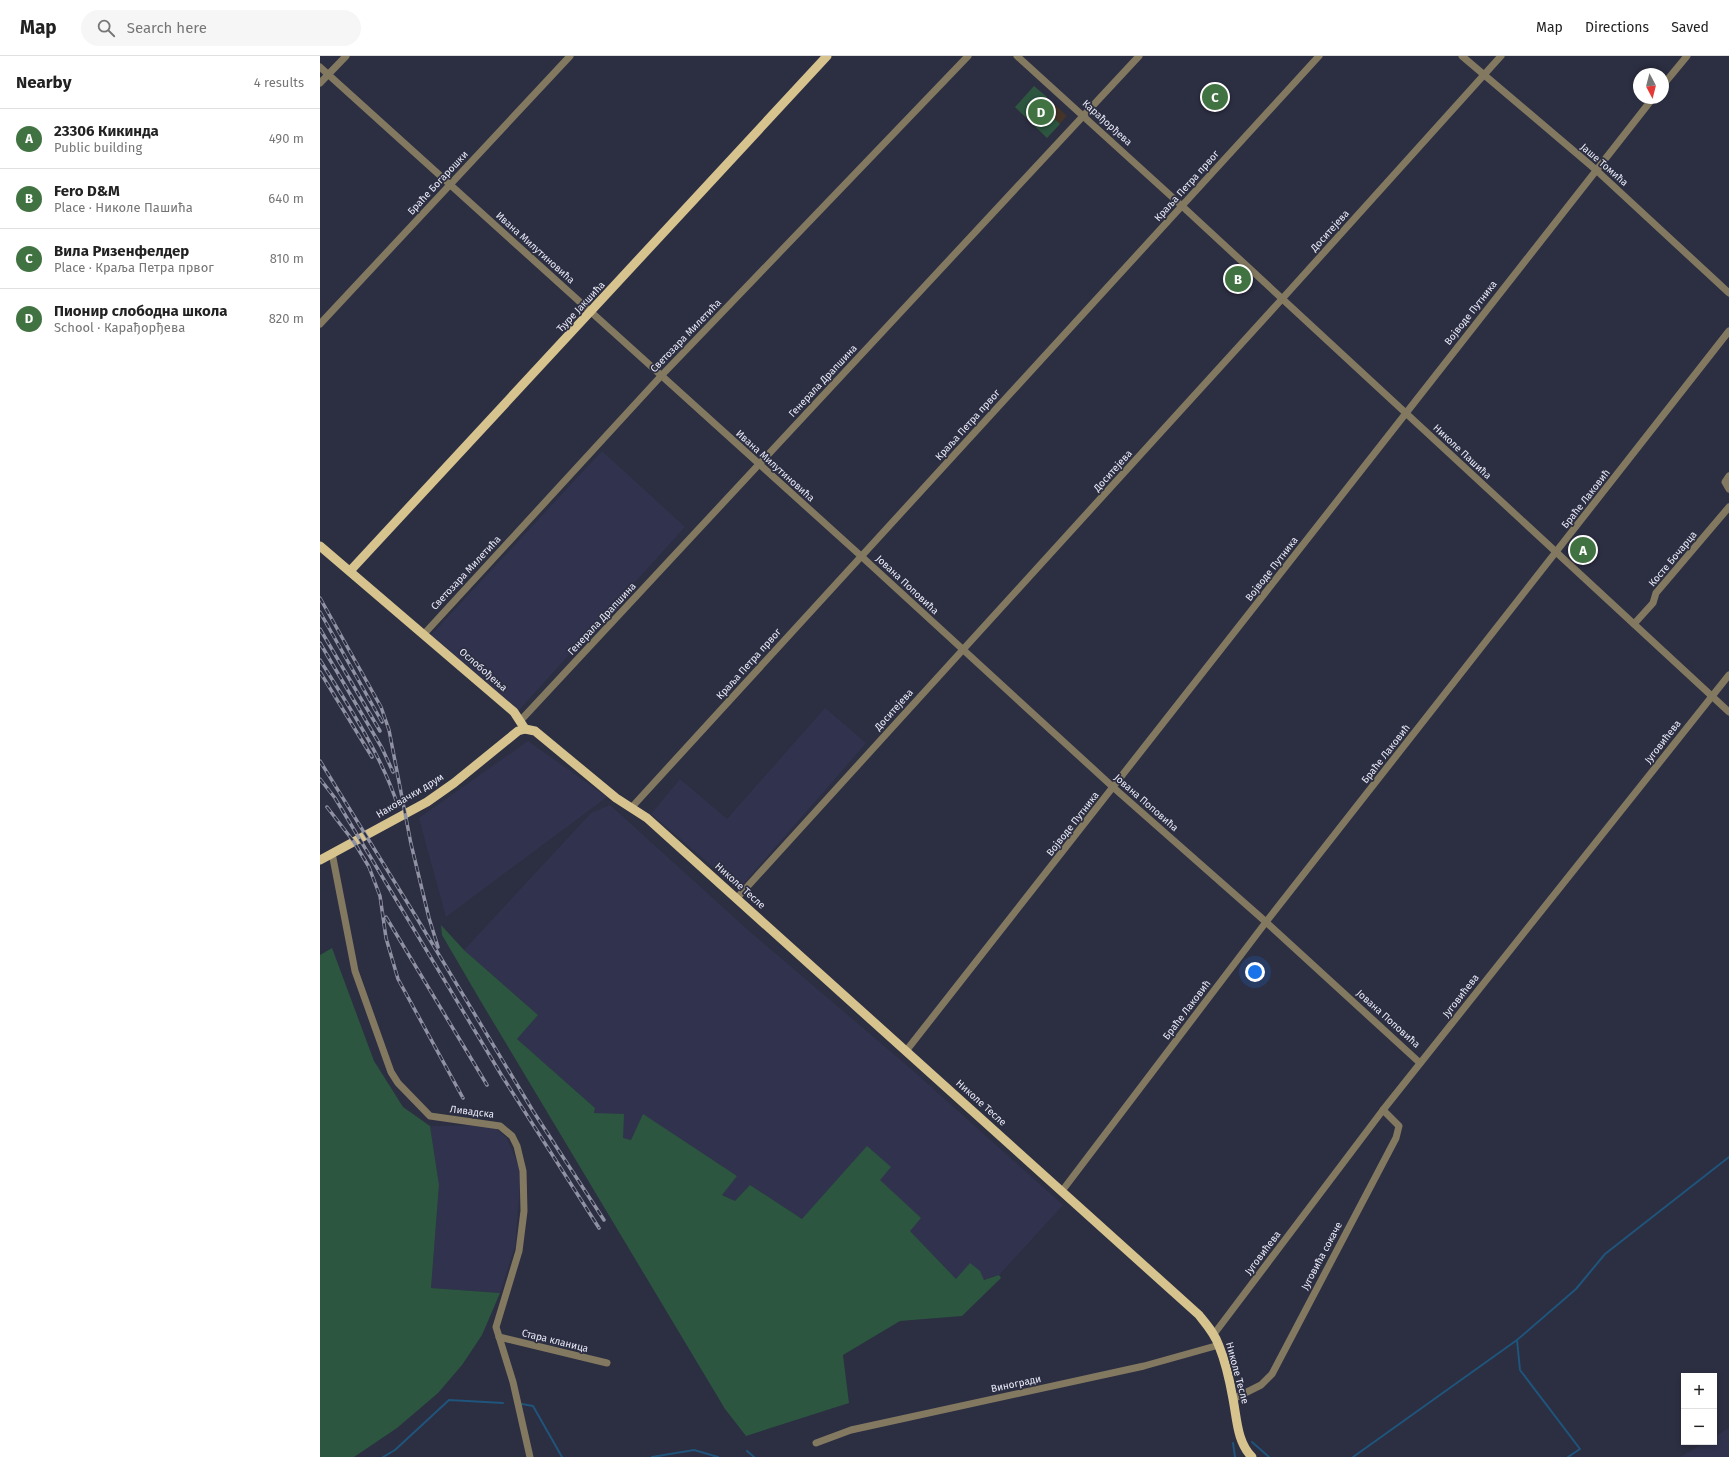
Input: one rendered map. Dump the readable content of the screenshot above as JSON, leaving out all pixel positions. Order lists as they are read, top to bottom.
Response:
{
  "streets": {
    "main road": [
      "Ђуре Јакшића",
      "Ослобођења",
      "Наковачки друм",
      "Николе Тесле"
    ],
    "street": [
      "Карађорђева",
      "Јаше Томића",
      "Браће Богарошки",
      "Краља Петра првог",
      "Доситејева",
      "Ивана Милутиновића",
      "Војводе Путника",
      "Светозара Милетића",
      "Генерала Драпшина",
      "Николе Пашића",
      "Браће Лаковић",
      "Косте Бочарца",
      "Јована Поповића",
      "Југовићева",
      "Ливадска",
      "Југовића сокаче",
      "Стара кланица",
      "Виногради"
    ]
  },
  "crossings": [
    ["Карађорђева", "Краља Петра првог"],
    ["Карађорђева", "Генерала Драпшина"],
    ["Карађорђева", "Николе Пашића"],
    ["Јаше Томића", "Доситејева"],
    ["Јаше Томића", "Војводе Путника"],
    ["Браће Богарошки", "Ивана Милутиновића"],
    ["Краља Петра првог", "Ивана Милутиновића"],
    ["Краља Петра првог", "Николе Пашића"],
    ["Краља Петра првог", "Јована Поповића"],
    ["Краља Петра првог", "Николе Тесле"],
    ["Доситејева", "Николе Пашића"],
    ["Доситејева", "Јована Поповића"],
    ["Доситејева", "Николе Тесле"],
    ["Ивана Милутиновића", "Ђуре Јакшића"],
    ["Ивана Милутиновића", "Светозара Милетића"],
    ["Ивана Милутиновића", "Генерала Драпшина"],
    ["Ивана Милутиновића", "Јована Поповића"],
    ["Ђуре Јакшића", "Ослобођења"],
    ["Војводе Путника", "Николе Пашића"],
    ["Војводе Путника", "Јована Поповића"],
    ["Војводе Путника", "Николе Тесле"],
    ["Светозара Милетића", "Ослобођења"],
    ["Генерала Драпшина", "Ослобођења"],
    ["Николе Пашића", "Браће Лаковић"],
    ["Николе Пашића", "Косте Бочарца"],
    ["Николе Пашића", "Југовићева"],
    ["Браће Лаковић", "Јована Поповића"],
    ["Браће Лаковић", "Николе Тесле"],
    ["Јована Поповића", "Југовићева"],
    ["Ослобођења", "Наковачки друм"],
    ["Југовићева", "Николе Тесле"],
    ["Југовићева", "Југовића сокаче"],
    ["Наковачки друм", "Ливадска"],
    ["Николе Тесле", "Југовића сокаче"],
    ["Николе Тесле", "Виногради"],
    ["Ливадска", "Стара кланица"]
  ],
  "north": "bottom",
  "page": {
    "header": "Map",
    "search": "Search here",
    "nav": ["Map", "Directions", "Saved"],
    "heading": ["Nearby", "4 results"],
    "pins": [
      "C",
      "D",
      "B",
      "A"
    ],
    "list": [
      {
        "mark": "A",
        "name": "23306 Кикинда",
        "note": "Public building",
        "value": "490 m"
      },
      {
        "mark": "B",
        "name": "Fero D&M",
        "note": "Place · Николе Пашића",
        "value": "640 m"
      },
      {
        "mark": "C",
        "name": "Вила Ризенфелдер",
        "note": "Place · Краља Петра првог",
        "value": "810 m"
      },
      {
        "mark": "D",
        "name": "Пионир слободна школа",
        "note": "School · Карађорђева",
        "value": "820 m"
      }
    ],
    "map_buttons": ["+", "−"]
  }
}
